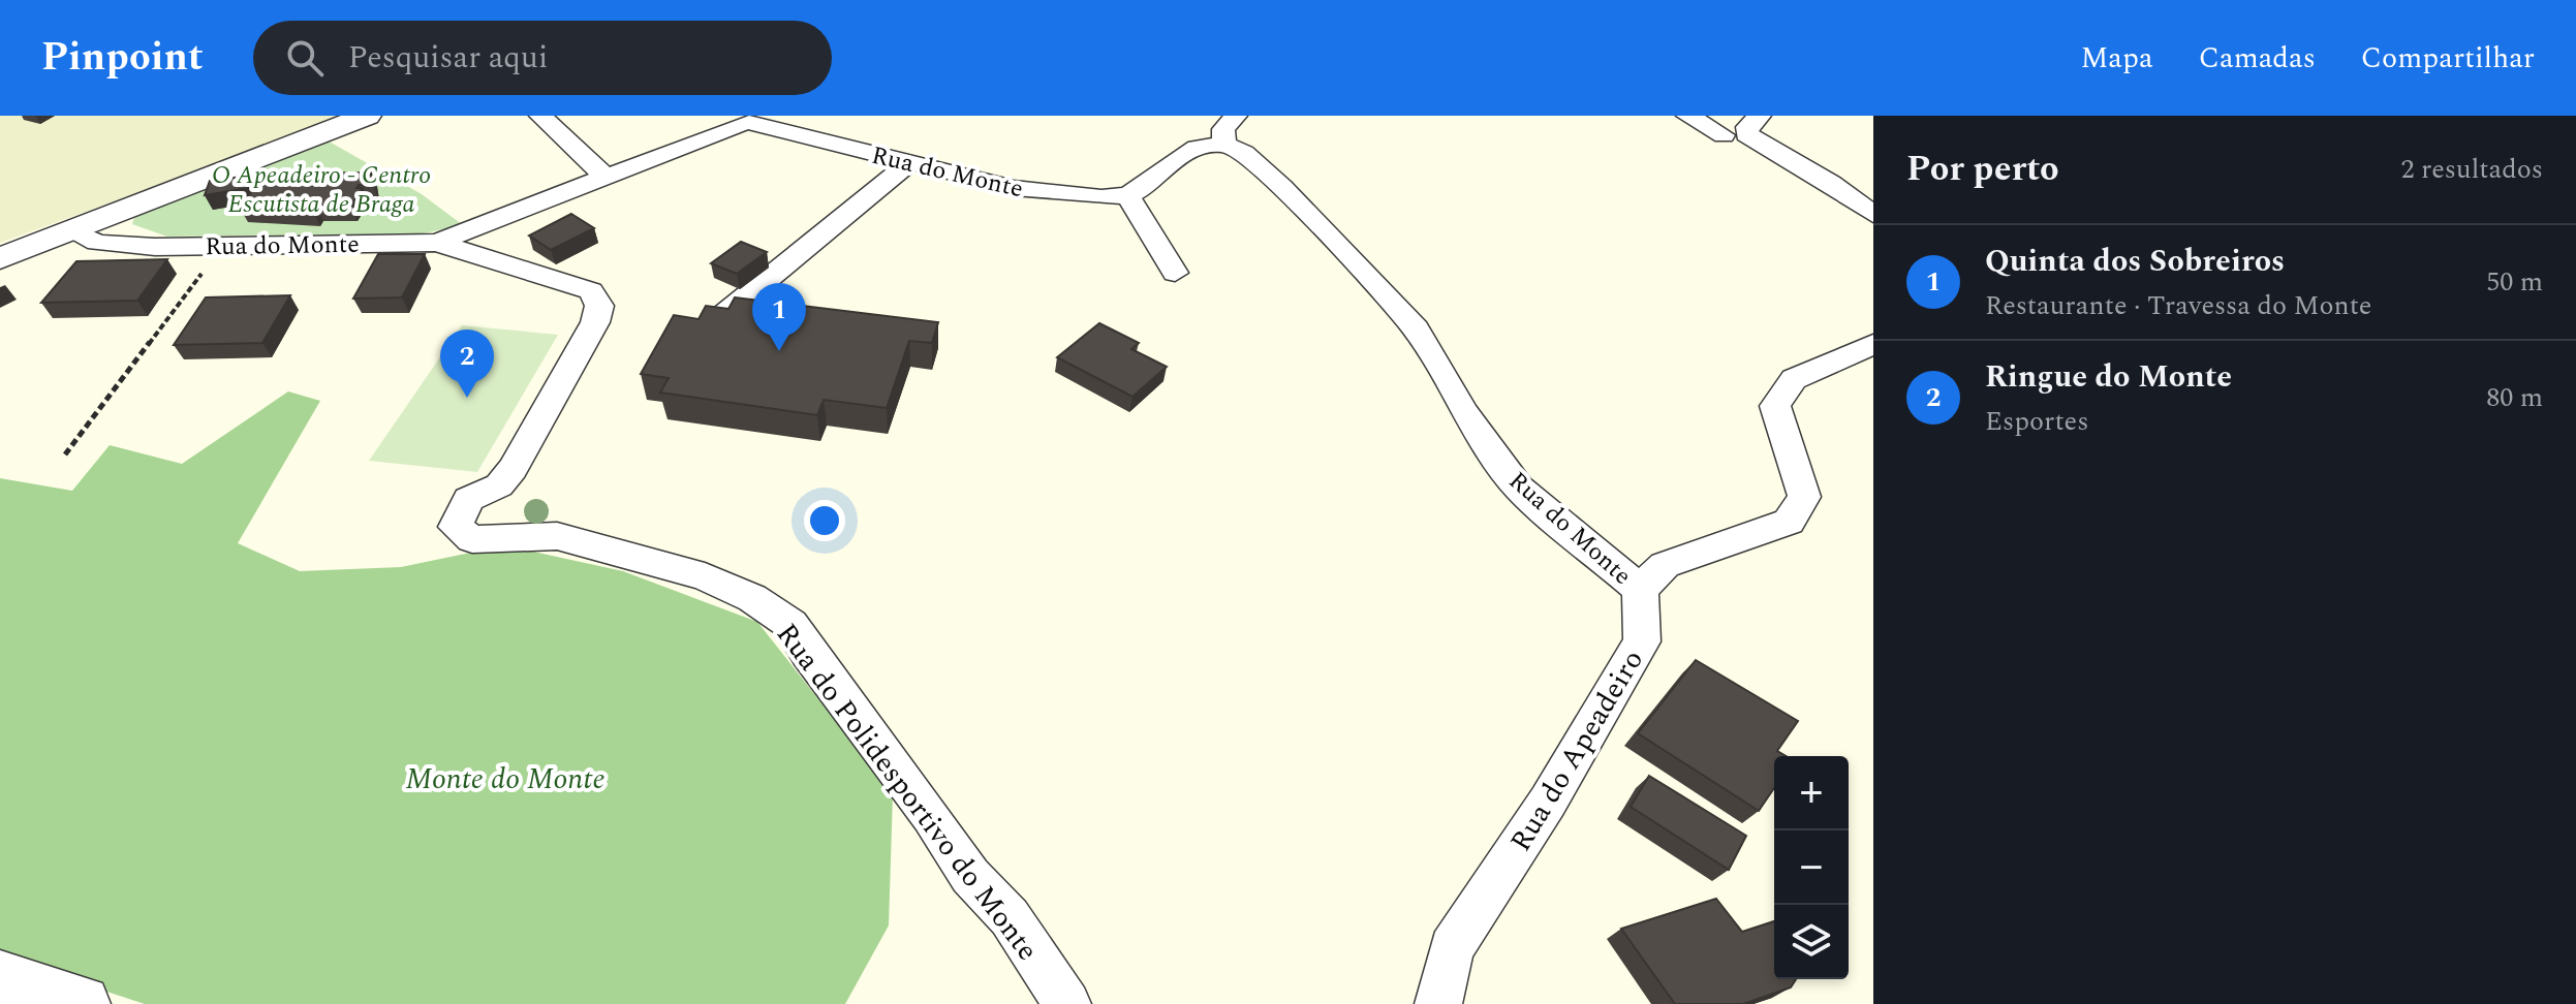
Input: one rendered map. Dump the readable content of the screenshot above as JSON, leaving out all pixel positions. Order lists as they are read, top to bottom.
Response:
{
  "streets": {
    "street": ["Rua do Monte", "Rua do Apeadeiro", "Rua do Polidesportivo do Monte"]
  },
  "crossings": [
    ["Rua do Monte", "Rua do Apeadeiro"],
    ["Rua do Monte", "Rua do Polidesportivo do Monte"]
  ],
  "parks": ["O Apeadeiro - Centro Escutista de Braga", "Monte do Monte"],
  "page": {
    "header": "Pinpoint",
    "search": "Pesquisar aqui",
    "nav": ["Mapa", "Camadas", "Compartilhar"],
    "heading": ["Por perto", "2 resultados"],
    "list": [
      {
        "mark": "1",
        "name": "Quinta dos Sobreiros",
        "note": "Restaurante · Travessa do Monte",
        "value": "50 m"
      },
      {
        "mark": "2",
        "name": "Ringue do Monte",
        "note": "Esportes",
        "value": "80 m"
      }
    ],
    "pins": ["1", "2"],
    "map_buttons": ["+", "−"]
  }
}
